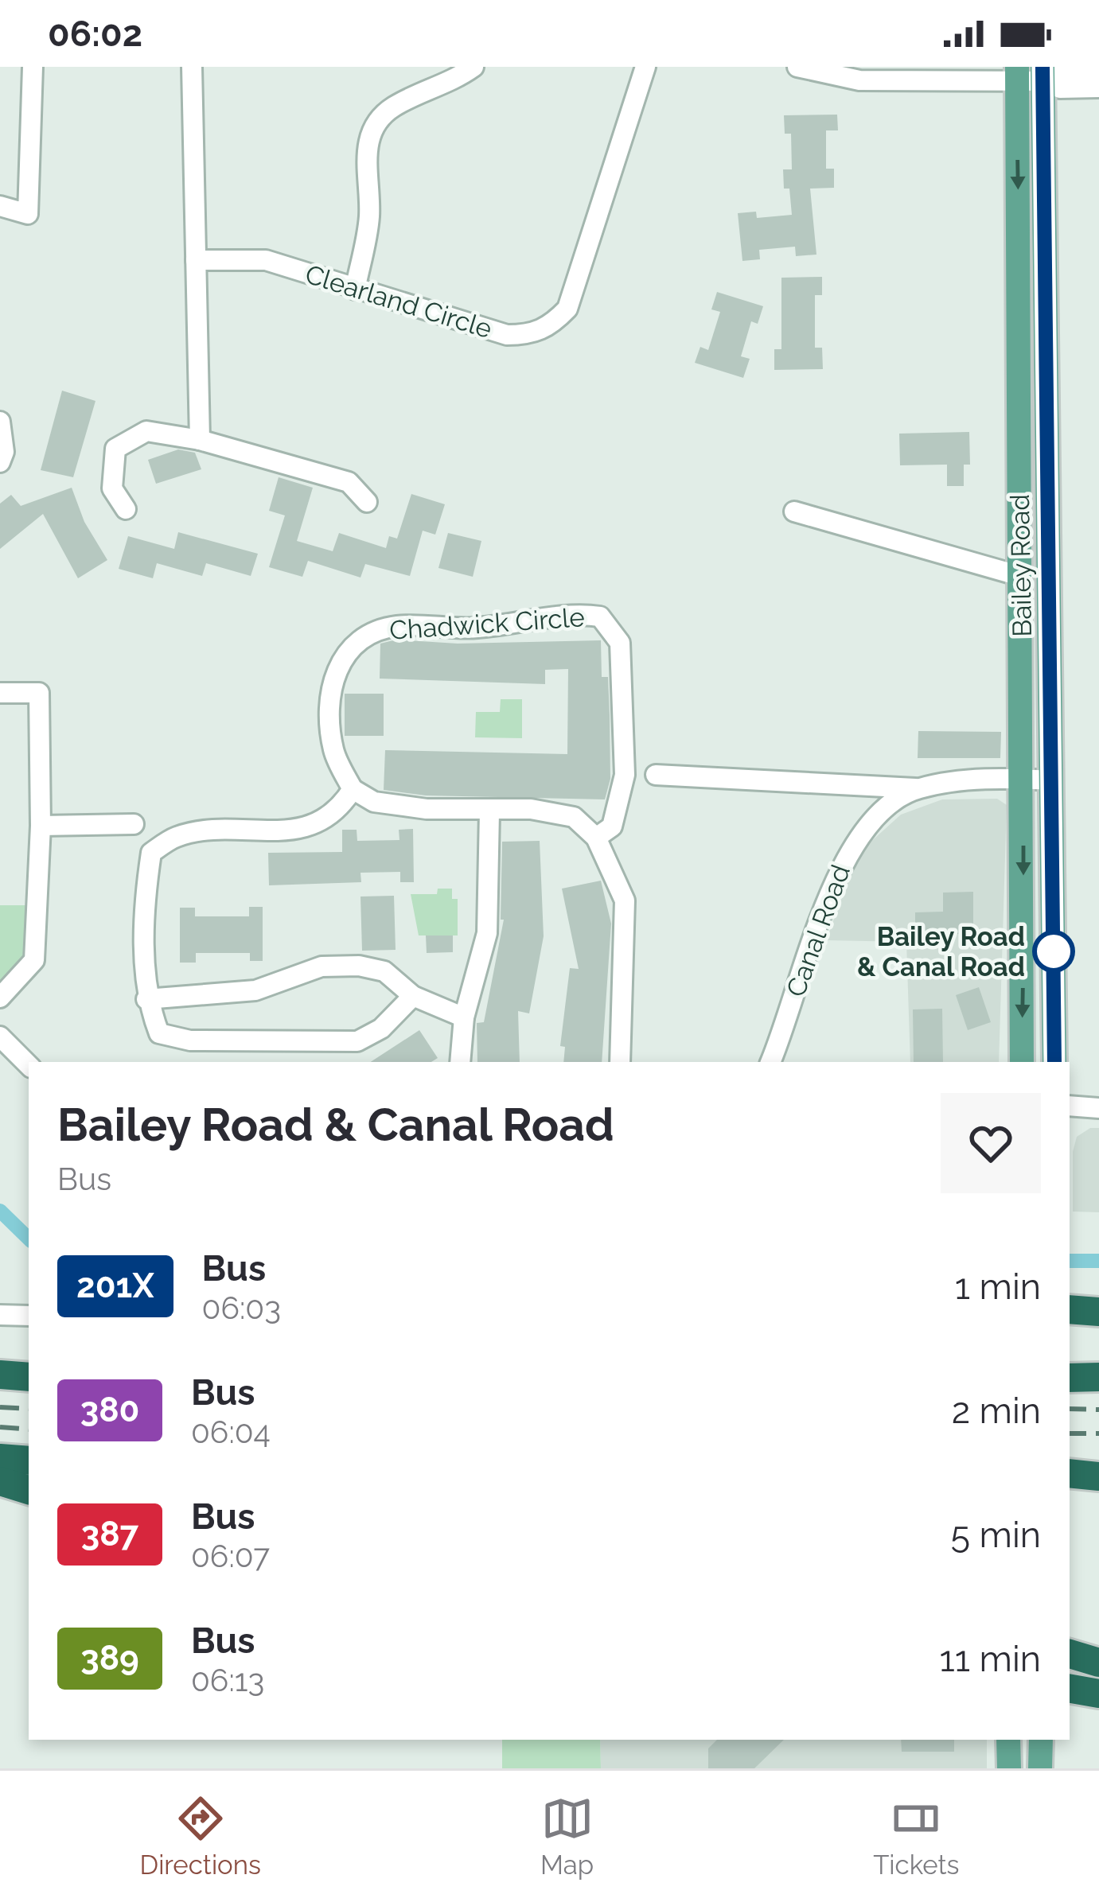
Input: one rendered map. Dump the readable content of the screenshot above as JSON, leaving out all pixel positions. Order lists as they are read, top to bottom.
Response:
{
  "streets": {
    "main road": ["Bailey Road"],
    "street": ["Clearland Circle", "Chadwick Circle", "Canal Road"]
  },
  "crossings": [
    ["Bailey Road", "Canal Road"]
  ],
  "places": ["Bailey Road & Canal Road"],
  "lines": ["bus line 201X"],
  "page": {
    "status": "06:02",
    "heading": ["Bailey Road & Canal Road", "Bus"],
    "list": [
      {
        "mark": "201X",
        "name": "Bus",
        "note": "06:03",
        "value": "1 min"
      },
      {
        "mark": "380",
        "name": "Bus",
        "note": "06:04",
        "value": "2 min"
      },
      {
        "mark": "387",
        "name": "Bus",
        "note": "06:07",
        "value": "5 min"
      },
      {
        "mark": "389",
        "name": "Bus",
        "note": "06:13",
        "value": "11 min"
      }
    ],
    "tabs": ["Directions", "Map", "Tickets"]
  }
}
